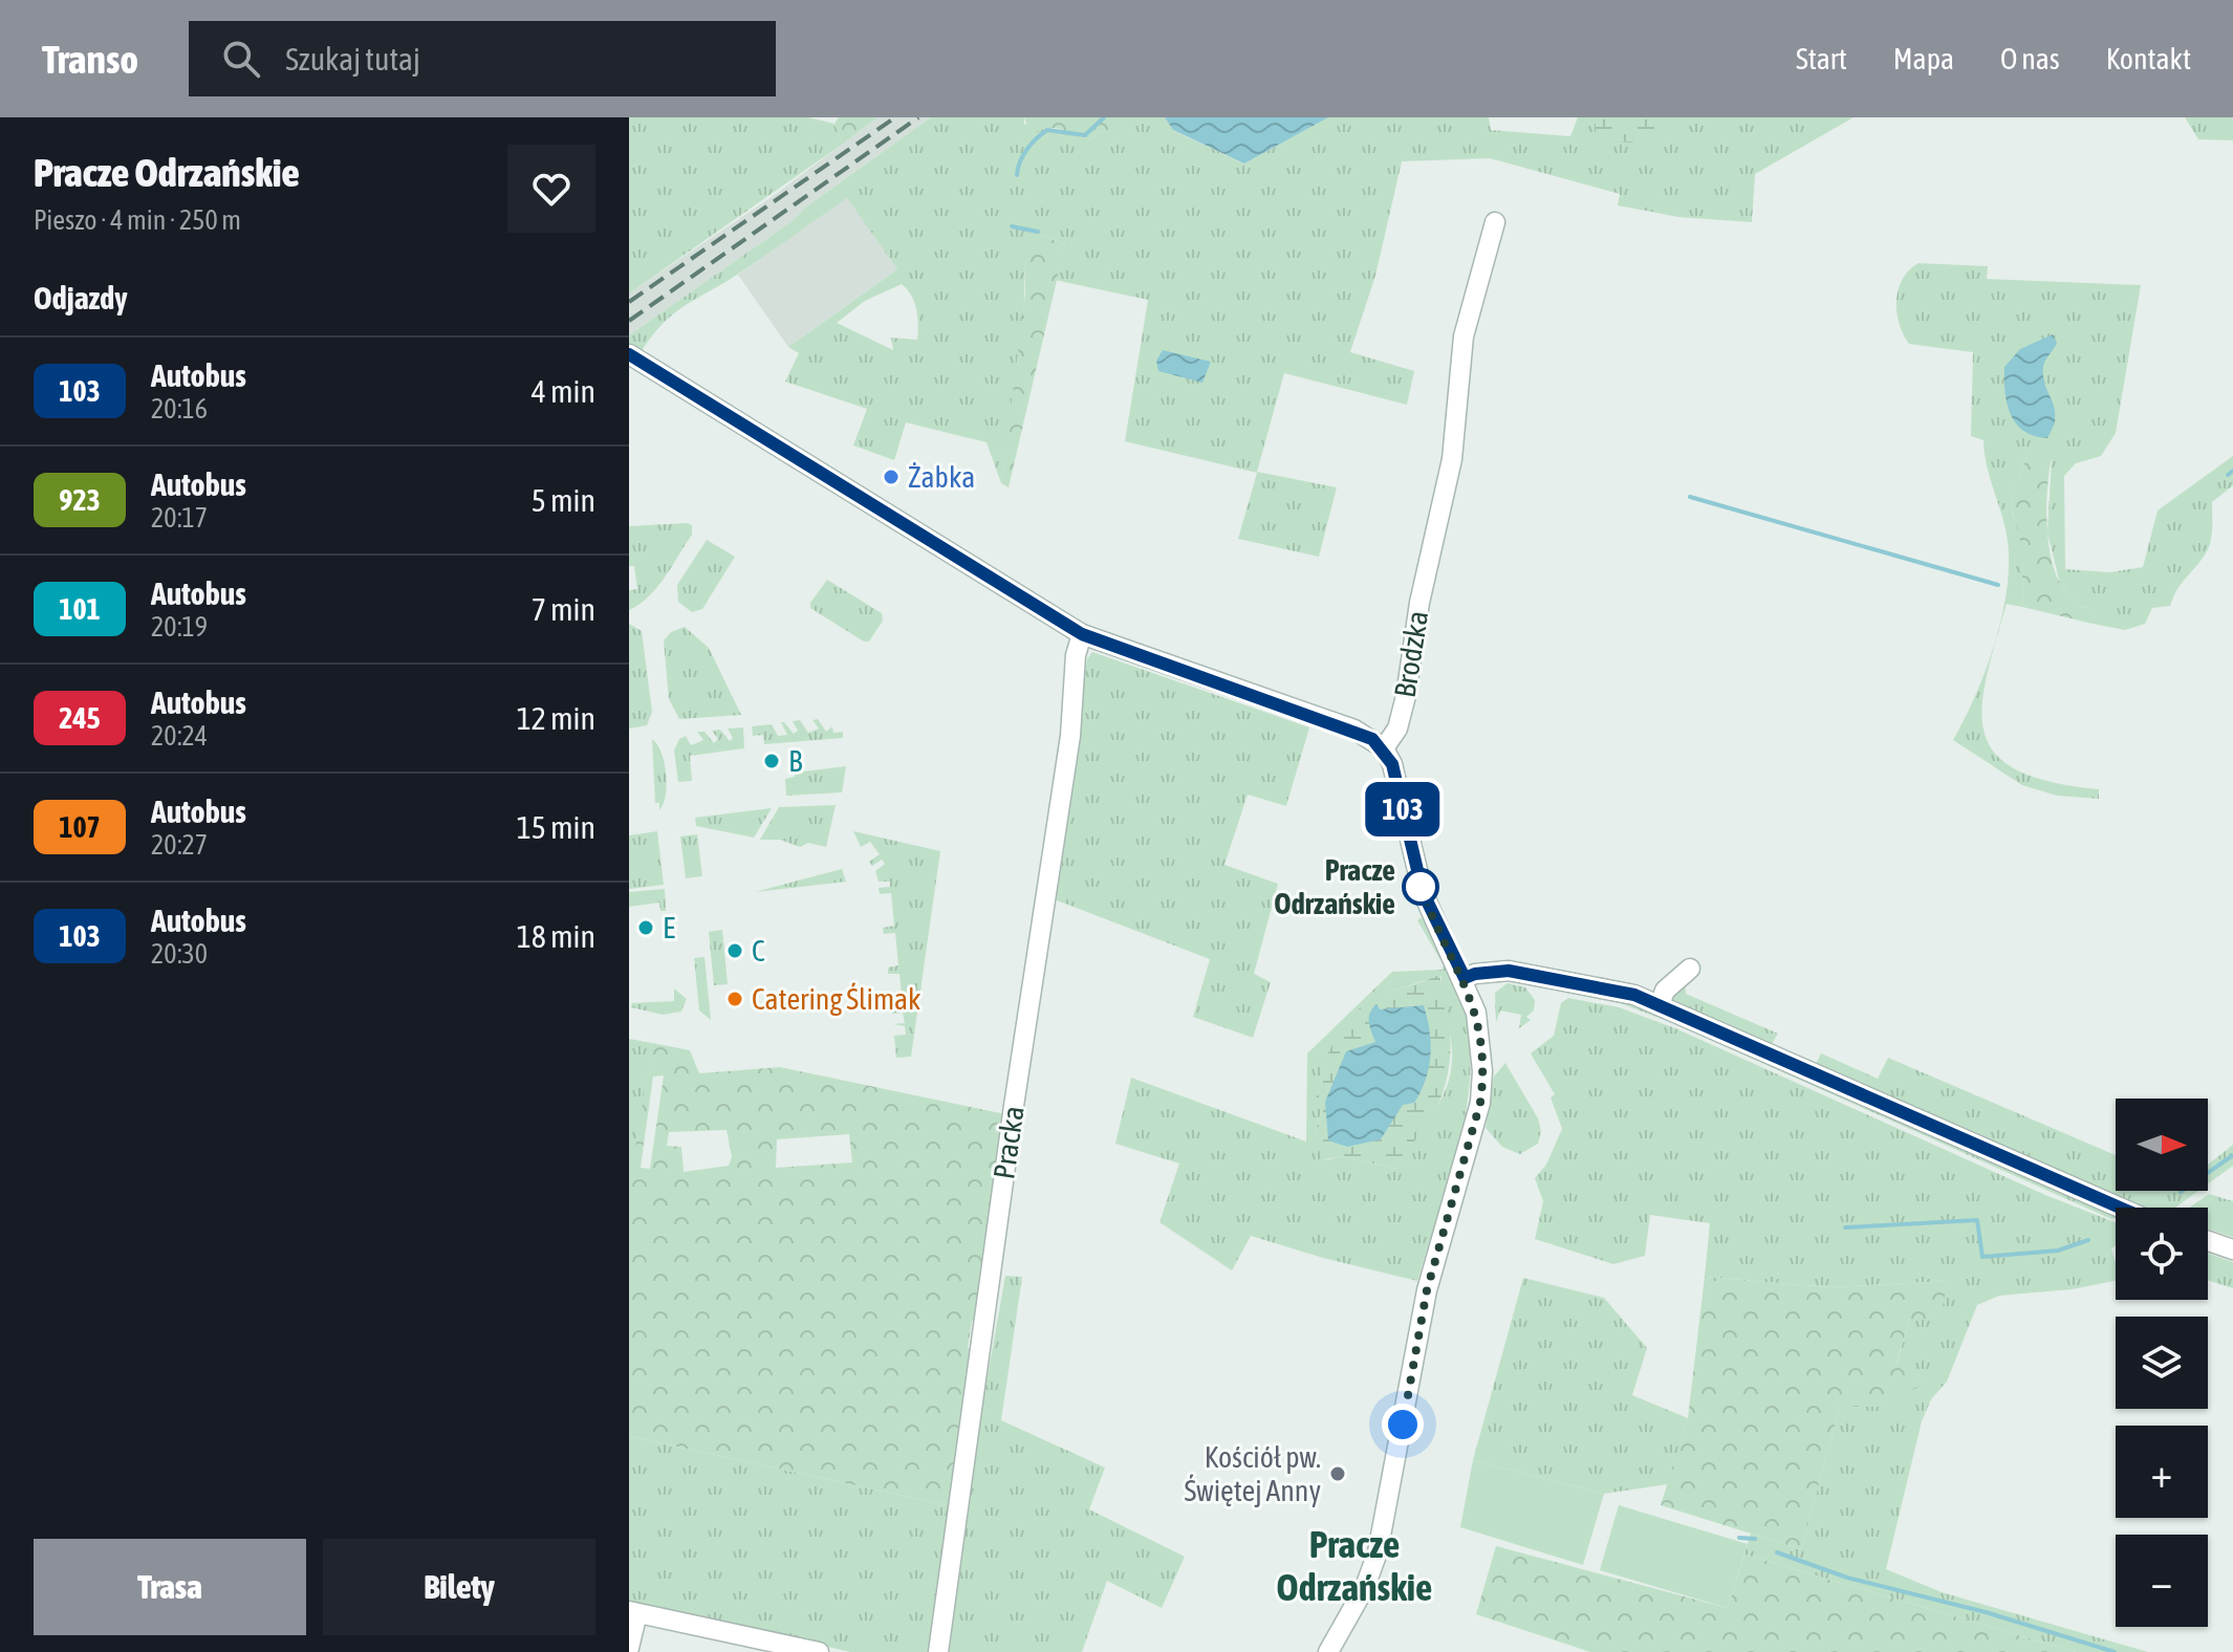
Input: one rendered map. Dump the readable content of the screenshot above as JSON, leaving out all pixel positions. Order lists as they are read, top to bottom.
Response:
{
  "streets": {
    "street": ["Brodzka", "Pracka"]
  },
  "districts": ["Pracze Odrzańskie"],
  "places": [
    "Żabka",
    "B",
    "Pracze Odrzańskie",
    "E",
    "C",
    "Catering Ślimak",
    "Kościół pw. Świętej Anny"
  ],
  "lines": ["bus line 103"],
  "north": "right",
  "page": {
    "header": "Transo",
    "search": "Szukaj tutaj",
    "nav": [
      "Start",
      "Mapa",
      "O nas",
      "Kontakt"
    ],
    "heading": [
      ["Pracze Odrzańskie", "Pieszo · 4 min · 250 m"],
      "Odjazdy"
    ],
    "on_map": "103",
    "list": [
      {
        "mark": "103",
        "name": "Autobus",
        "note": "20:16",
        "value": "4 min"
      },
      {
        "mark": "923",
        "name": "Autobus",
        "note": "20:17",
        "value": "5 min"
      },
      {
        "mark": "101",
        "name": "Autobus",
        "note": "20:19",
        "value": "7 min"
      },
      {
        "mark": "245",
        "name": "Autobus",
        "note": "20:24",
        "value": "12 min"
      },
      {
        "mark": "107",
        "name": "Autobus",
        "note": "20:27",
        "value": "15 min"
      },
      {
        "mark": "103",
        "name": "Autobus",
        "note": "20:30",
        "value": "18 min"
      }
    ],
    "map_buttons": ["+", "−"],
    "buttons": ["Trasa", "Bilety"]
  }
}
